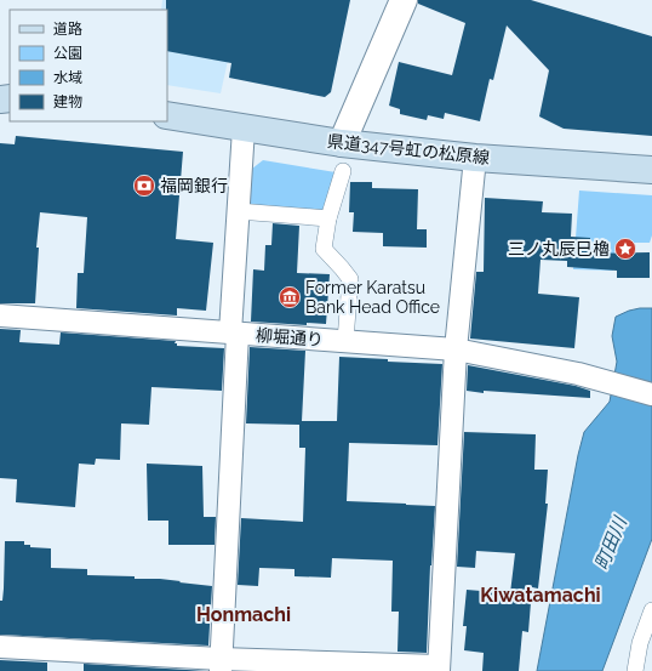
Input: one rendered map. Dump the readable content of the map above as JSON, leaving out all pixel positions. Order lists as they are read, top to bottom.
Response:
{
  "streets": {
    "main road": ["県道347号虹の松原線"],
    "street": ["柳堀通り"]
  },
  "districts": ["Kiwatamachi", "Honmachi"],
  "water": ["町田川"],
  "places": {
    "bank": ["福岡銀行"],
    "place": ["三ノ丸辰巳櫓"],
    "museum": ["Former Karatsu Bank Head Office"]
  },
  "legend": [
    "道路",
    "公園",
    "水域",
    "建物"
  ]
}
